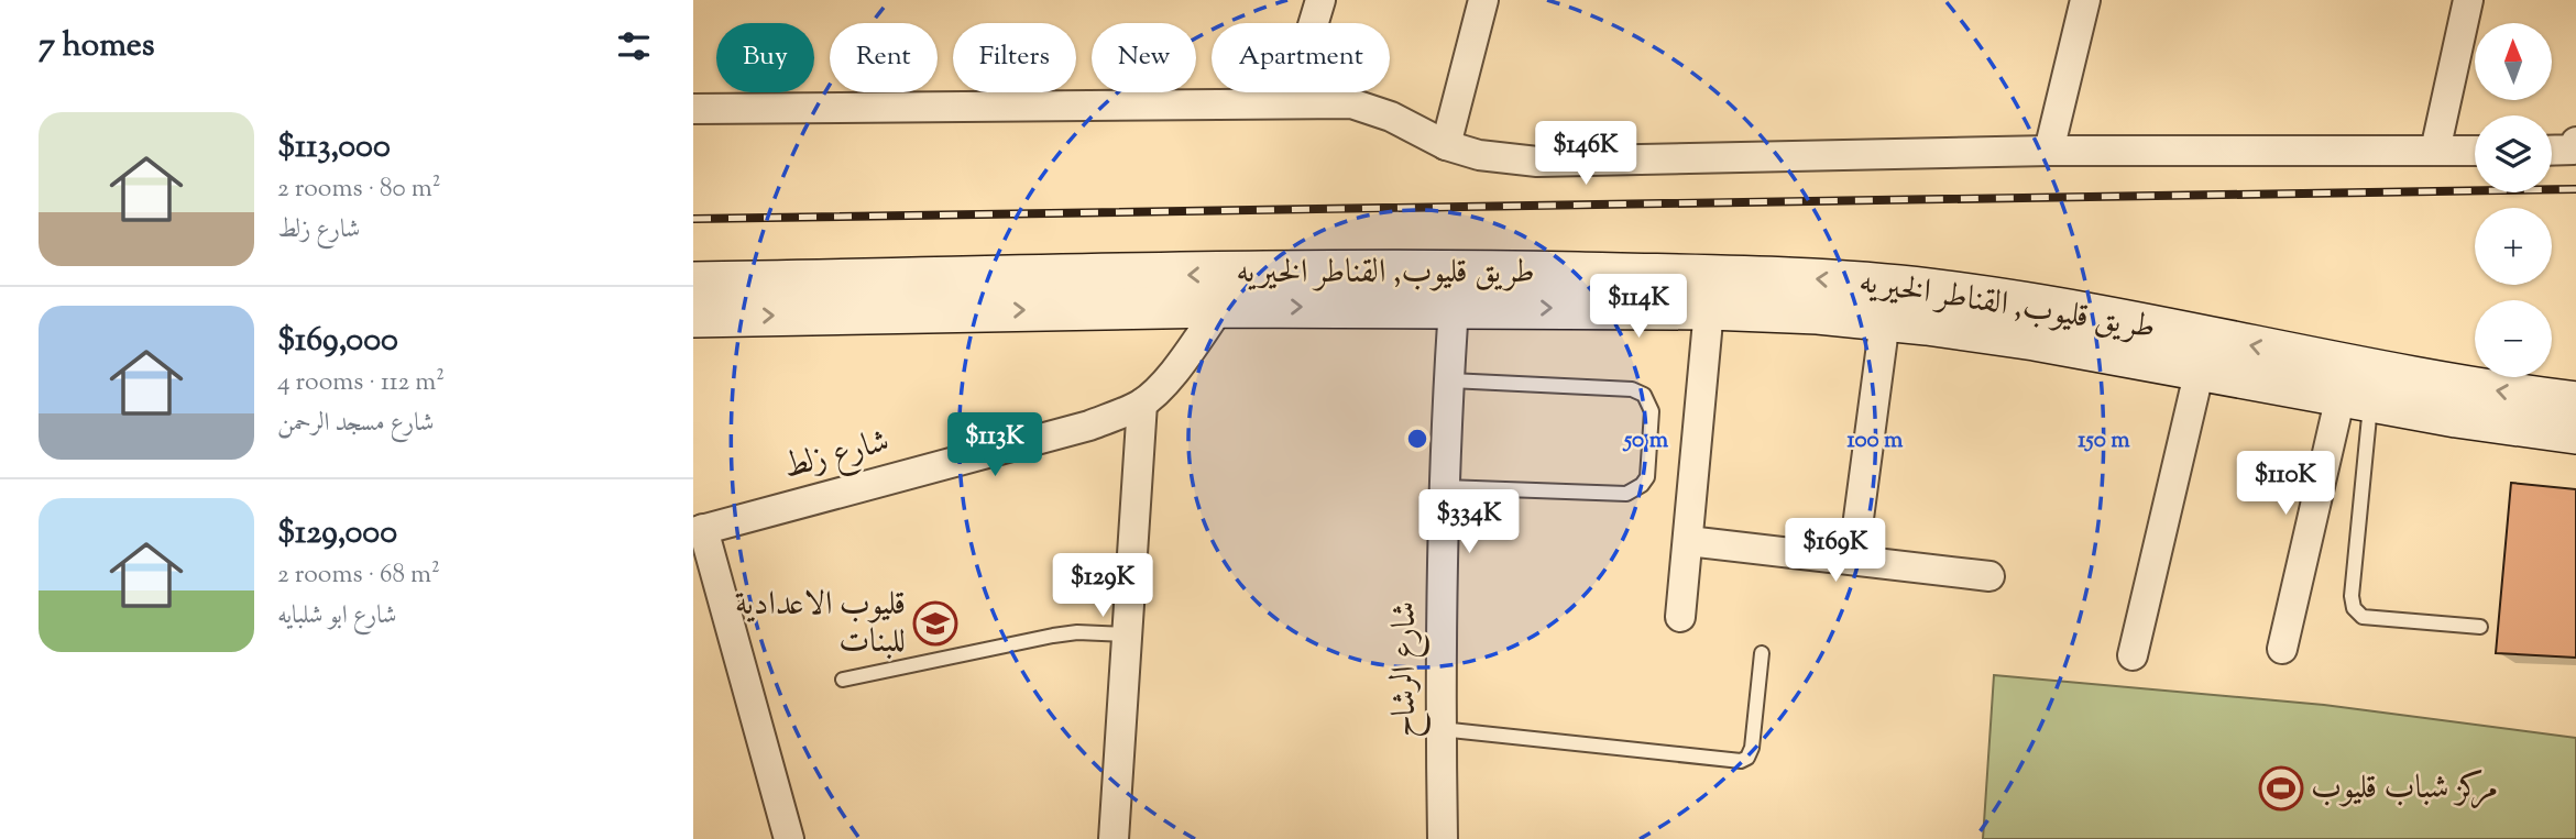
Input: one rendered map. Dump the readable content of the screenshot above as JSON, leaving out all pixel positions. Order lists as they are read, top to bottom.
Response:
{
  "streets": {
    "main road": ["طريق قليوب, القناطر الخيريه"],
    "street": ["شارع زلط", "شارع الرشاح"]
  },
  "crossings": [
    ["طريق قليوب, القناطر الخيريه", "شارع زلط"],
    ["طريق قليوب, القناطر الخيريه", "شارع الرشاح"]
  ],
  "places": {
    "school or university": ["قليوب الاعدادية للبنات"],
    "sports": ["مركز شباب قليوب"]
  },
  "north": "top",
  "page": {
    "heading": "7 homes",
    "map_buttons": ["+", "−"],
    "chip": [
      "Buy",
      "Rent",
      "Filters",
      "New",
      "Apartment"
    ],
    "list": [
      {
        "name": "$113,000",
        "note": "2 rooms · 80 m² · شارع زلط"
      },
      {
        "name": "$169,000",
        "note": "4 rooms · 112 m² · شارع مسجد الرحمن"
      },
      {
        "name": "$129,000",
        "note": "2 rooms · 68 m² · شارع ابو شلبايه"
      }
    ],
    "price": [
      "$146K",
      "$114K",
      "$113K",
      "$110K",
      "$334K",
      "$169K",
      "$129K"
    ]
  },
  "rings": ["50 m", "100 m", "150 m"]
}
